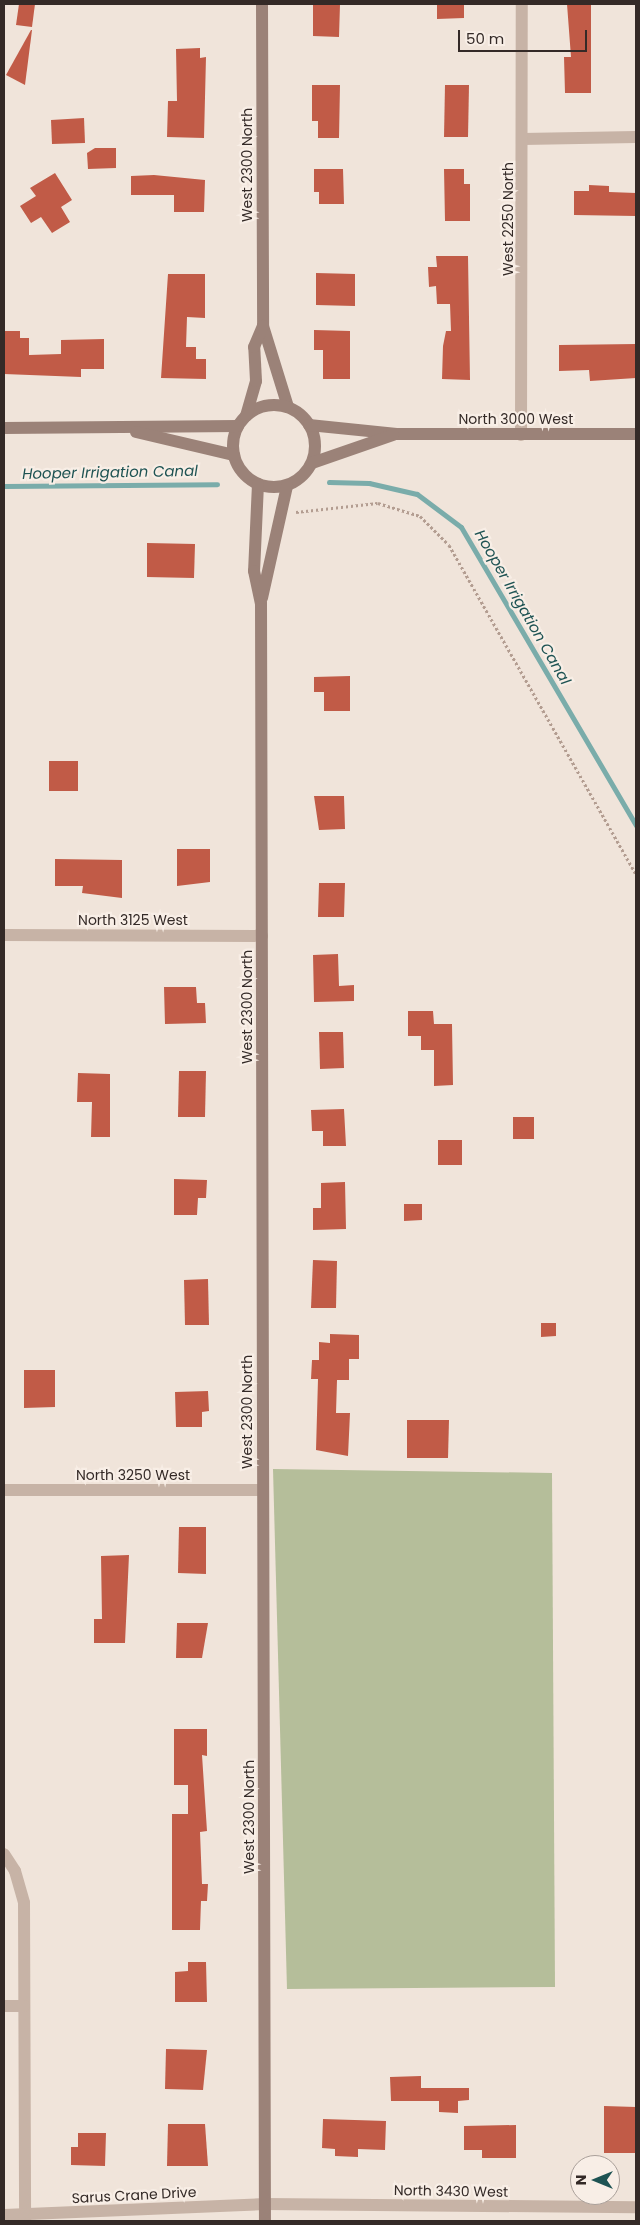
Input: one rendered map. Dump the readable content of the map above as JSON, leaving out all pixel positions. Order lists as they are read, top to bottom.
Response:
{
  "streets": {
    "street": [
      "West 2300 North",
      "West 2250 North",
      "North 3000 West",
      "North 3125 West",
      "North 3250 West",
      "North 3430 West",
      "Sarus Crane Drive"
    ]
  },
  "crossings": [
    ["West 2300 North", "North 3000 West"],
    ["West 2300 North", "North 3125 West"],
    ["West 2300 North", "North 3250 West"],
    ["West 2300 North", "North 3430 West"],
    ["West 2300 North", "Sarus Crane Drive"],
    ["West 2250 North", "North 3000 West"],
    ["North 3430 West", "Sarus Crane Drive"]
  ],
  "water": ["Hooper Irrigation Canal"],
  "scale_bar": "50 m",
  "north": "left"
}
